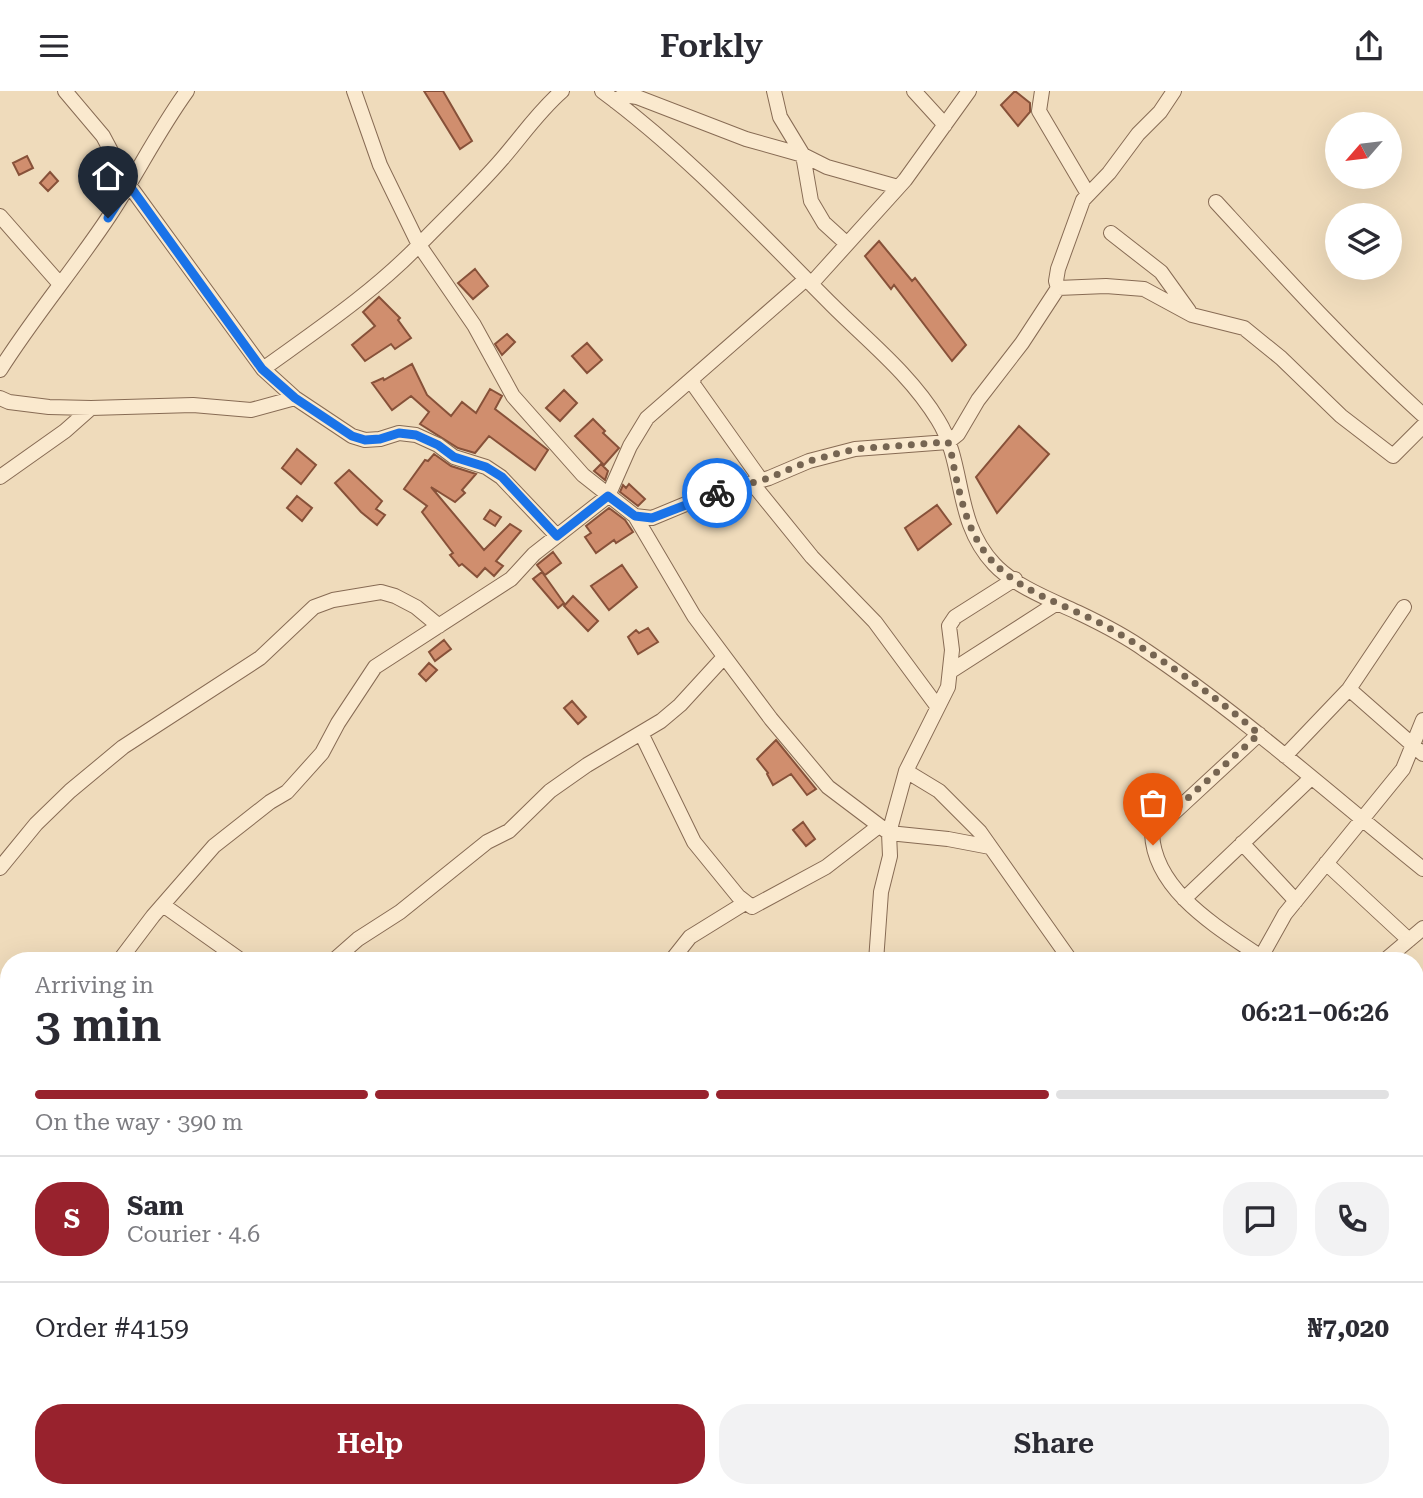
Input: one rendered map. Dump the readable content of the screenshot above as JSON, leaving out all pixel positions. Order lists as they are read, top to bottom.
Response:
{
  "north": "bottom left",
  "page": {
    "header": "Forkly",
    "heading": ["3 min", "Arriving in", "06:21–06:26"],
    "panel": [
      "Sam",
      "Courier · 4.6",
      "Order #4159",
      "₦7,020"
    ],
    "bar": "On the way · 390 m",
    "round": "S",
    "buttons": ["Help", "Share"]
  }
}
